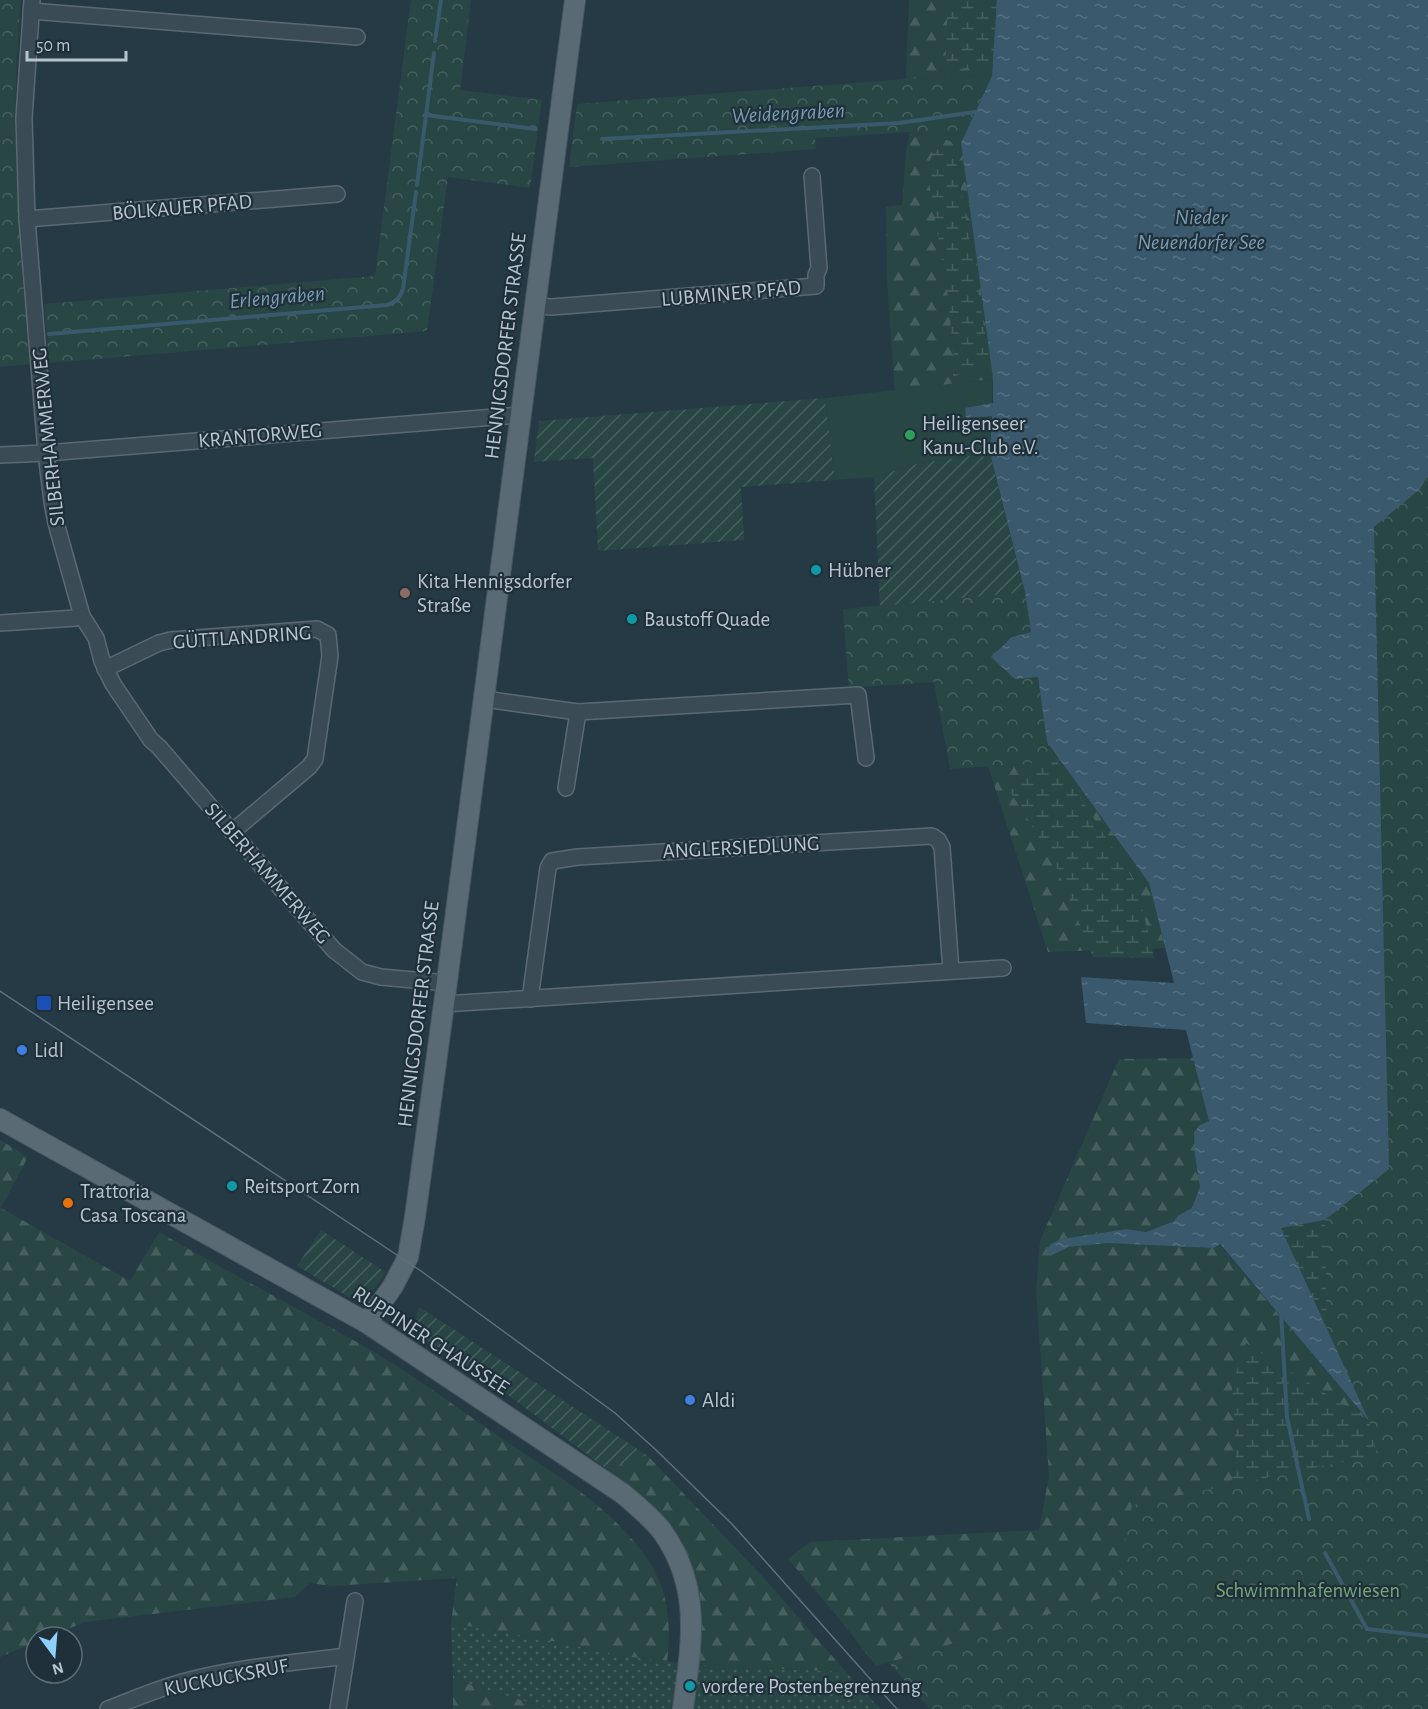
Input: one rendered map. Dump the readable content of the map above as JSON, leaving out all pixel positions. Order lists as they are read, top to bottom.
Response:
{
  "streets": {
    "main road": ["HENNIGSDORFER STRASSE", "RUPPINER CHAUSSEE"],
    "street": [
      "BÖLKAUER PFAD",
      "LUBMINER PFAD",
      "KRANTORWEG",
      "SILBERHAMMERWEG",
      "GÜTTLANDRING",
      "ANGLERSIEDLUNG",
      "KUCKUCKSRUF"
    ]
  },
  "crossings": [
    ["BÖLKAUER PFAD", "SILBERHAMMERWEG"],
    ["LUBMINER PFAD", "HENNIGSDORFER STRASSE"],
    ["HENNIGSDORFER STRASSE", "KRANTORWEG"],
    ["HENNIGSDORFER STRASSE", "SILBERHAMMERWEG"],
    ["HENNIGSDORFER STRASSE", "RUPPINER CHAUSSEE"],
    ["KRANTORWEG", "SILBERHAMMERWEG"],
    ["SILBERHAMMERWEG", "GÜTTLANDRING"]
  ],
  "water": ["Weidengraben", "Nieder Neuendorfer See", "Erlengraben"],
  "parks": ["Schwimmhafenwiesen"],
  "places": {
    "other": [
      "Heiligenseer Kanu-Club e.V.",
      "Hübner",
      "Kita Hennigsdorfer Straße",
      "Baustoff Quade",
      "Lidl",
      "Reitsport Zorn",
      "Trattoria Casa Toscana",
      "Aldi",
      "vordere Postenbegrenzung"
    ],
    "transit": ["Heiligensee"]
  },
  "scale_bar": "50 m",
  "north": "bottom"
}
